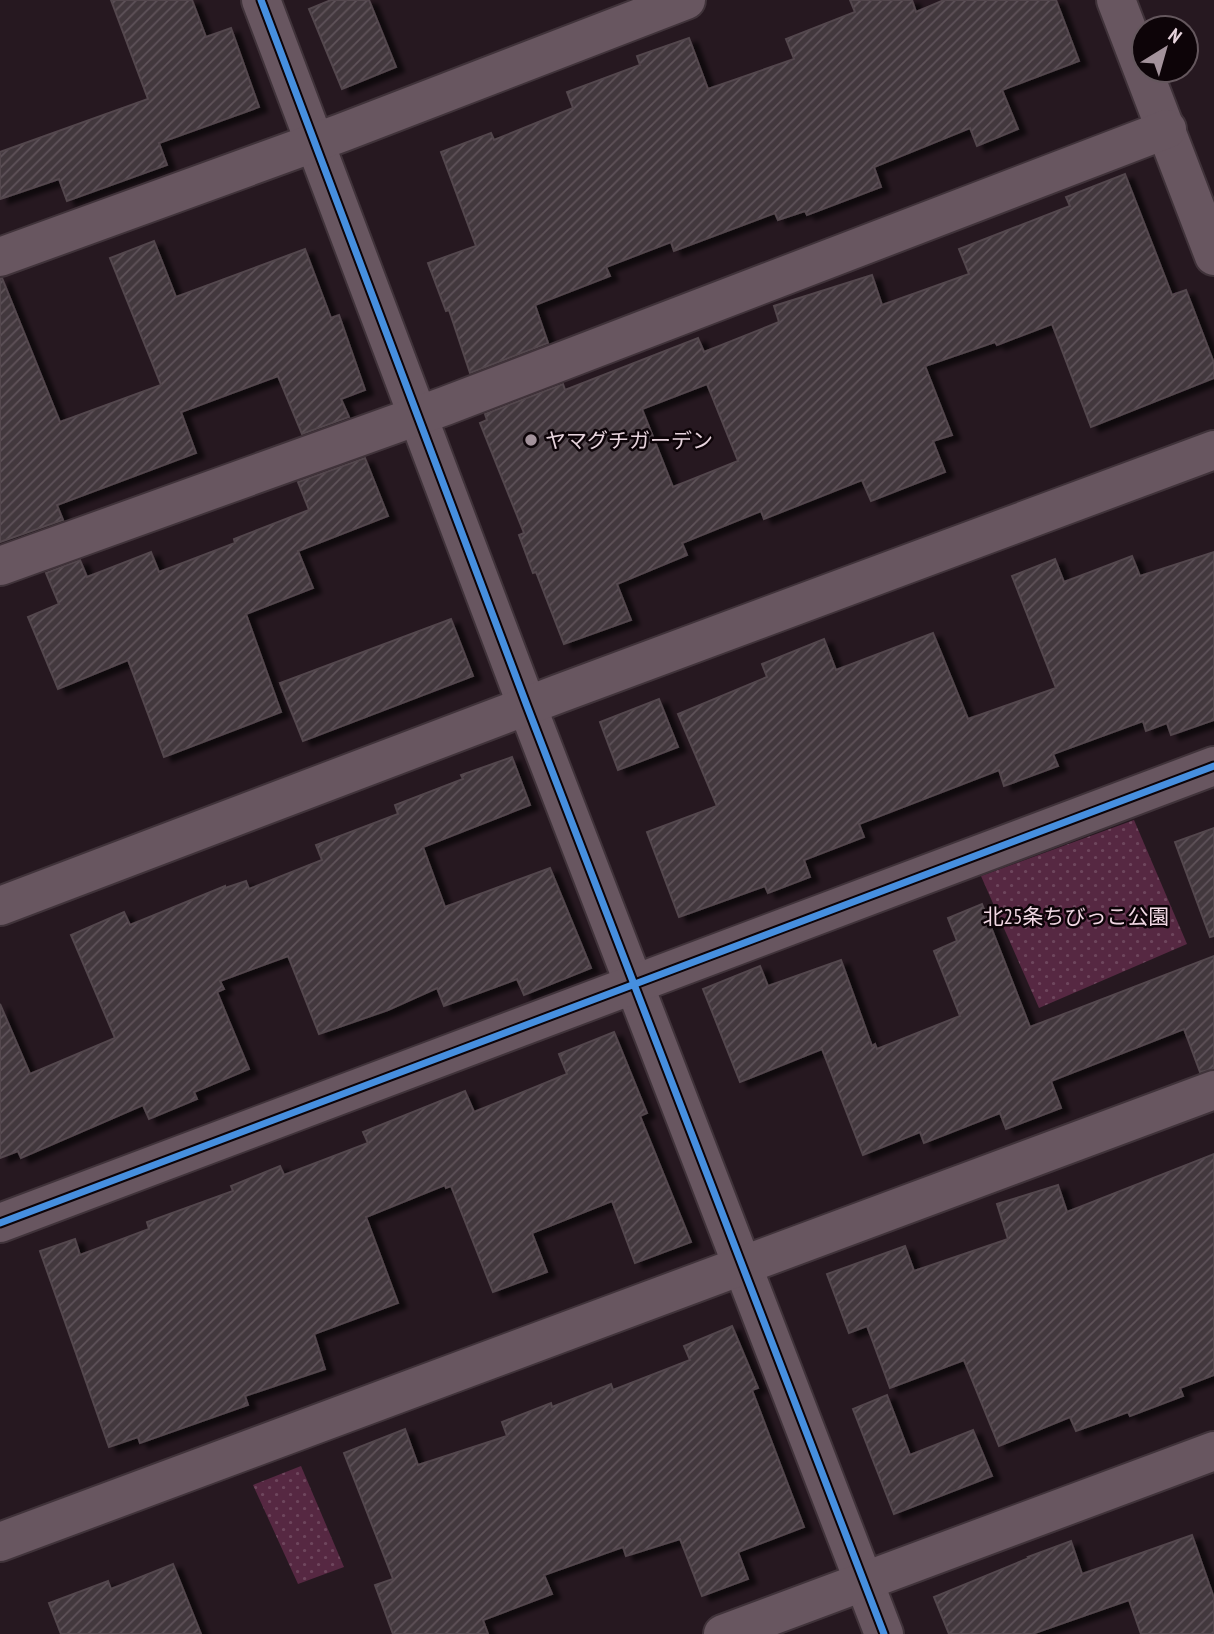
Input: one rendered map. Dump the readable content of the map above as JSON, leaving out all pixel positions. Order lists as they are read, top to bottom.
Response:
{
  "parks": ["北25条ちびっこ公園"],
  "places": ["ヤマグチガーデン"],
  "north": "top right"
}
